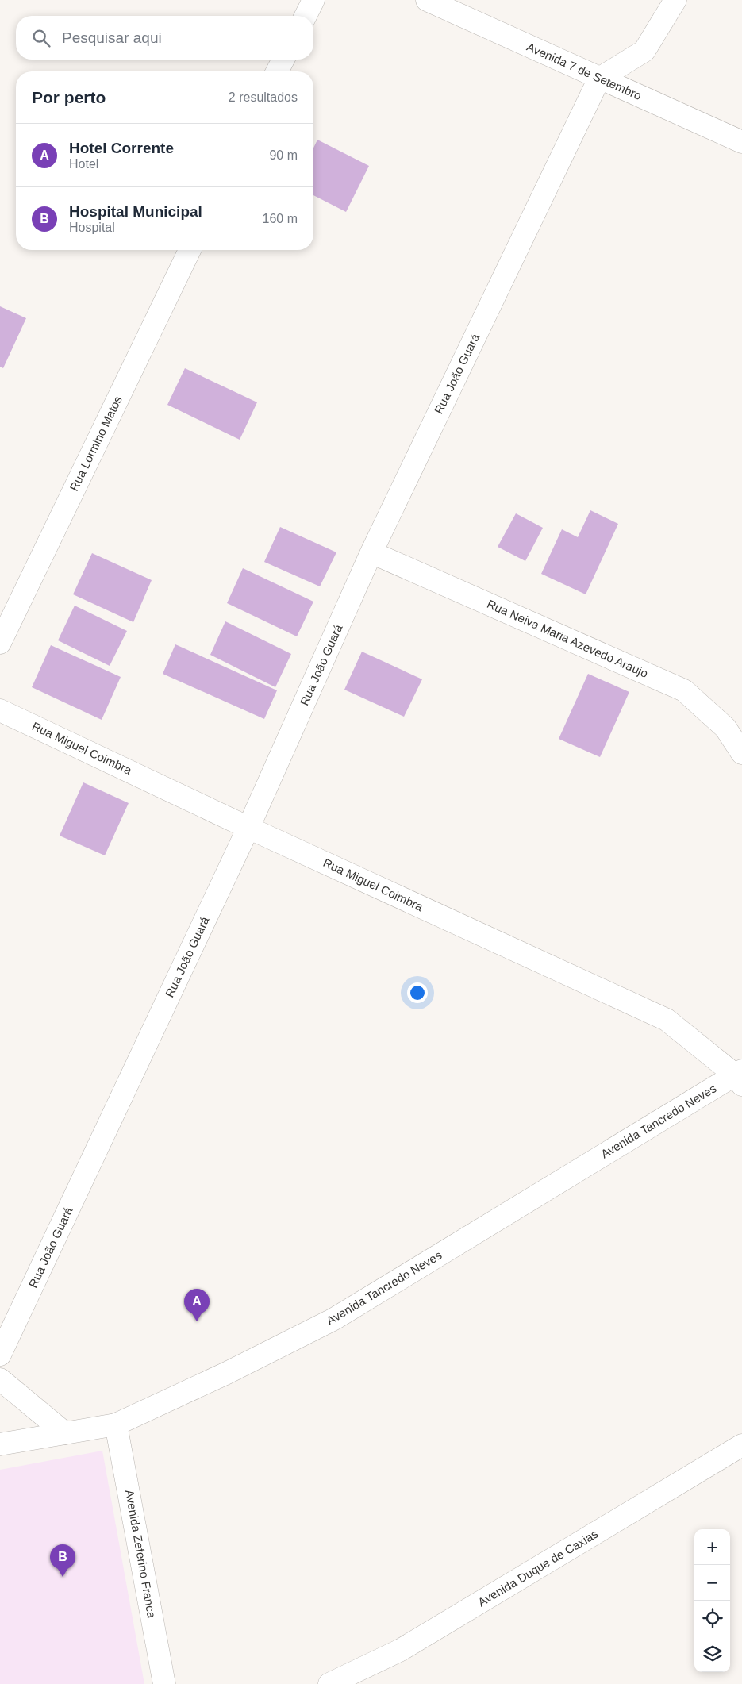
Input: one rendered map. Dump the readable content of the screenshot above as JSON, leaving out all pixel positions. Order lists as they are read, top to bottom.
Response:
{
  "streets": {
    "street": [
      "Avenida 7 de Setembro",
      "Rua João Guará",
      "Rua Lormino Matos",
      "Rua Neiva Maria Azevedo Araujo",
      "Rua Miguel Coimbra",
      "Avenida Tancredo Neves",
      "Avenida Zeferino Franca",
      "Avenida Duque de Caxias"
    ]
  },
  "crossings": [
    ["Avenida 7 de Setembro", "Rua João Guará"],
    ["Rua João Guará", "Rua Neiva Maria Azevedo Araujo"],
    ["Rua João Guará", "Rua Miguel Coimbra"],
    ["Rua Miguel Coimbra", "Avenida Tancredo Neves"],
    ["Avenida Tancredo Neves", "Avenida Zeferino Franca"]
  ],
  "page": {
    "search": "Pesquisar aqui",
    "heading": ["Por perto", "2 resultados"],
    "list": [
      {
        "mark": "A",
        "name": "Hotel Corrente",
        "note": "Hotel",
        "value": "90 m"
      },
      {
        "mark": "B",
        "name": "Hospital Municipal",
        "note": "Hospital",
        "value": "160 m"
      }
    ],
    "pins": ["A", "B"],
    "map_buttons": ["+", "−"]
  }
}
